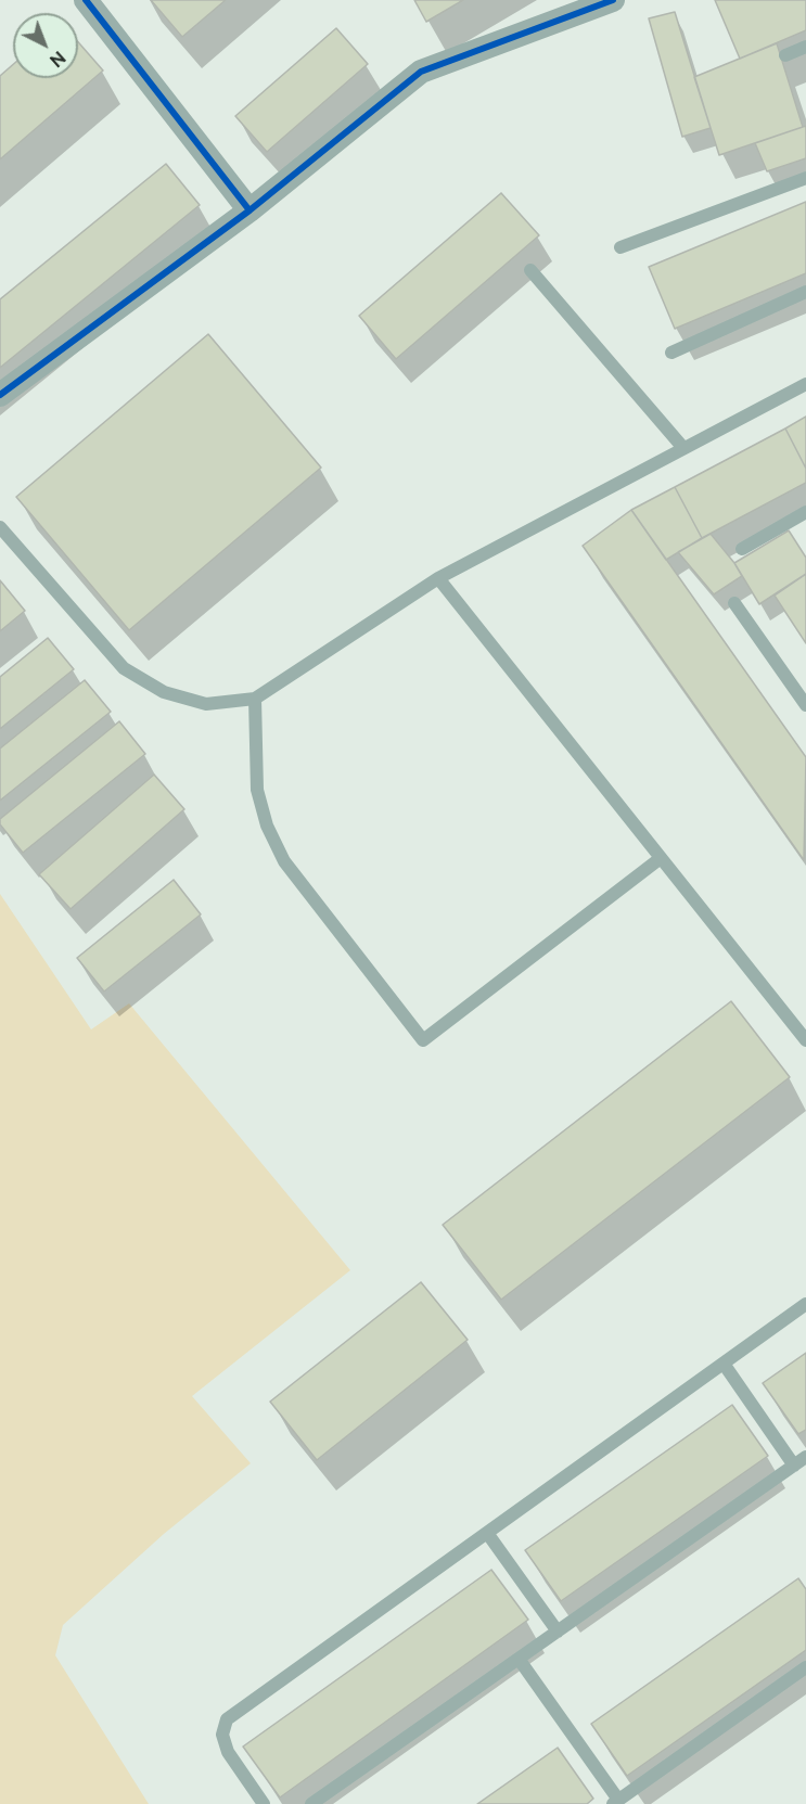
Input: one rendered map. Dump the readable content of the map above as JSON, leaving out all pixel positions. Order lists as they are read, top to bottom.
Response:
{
  "north": "bottom right"
}
